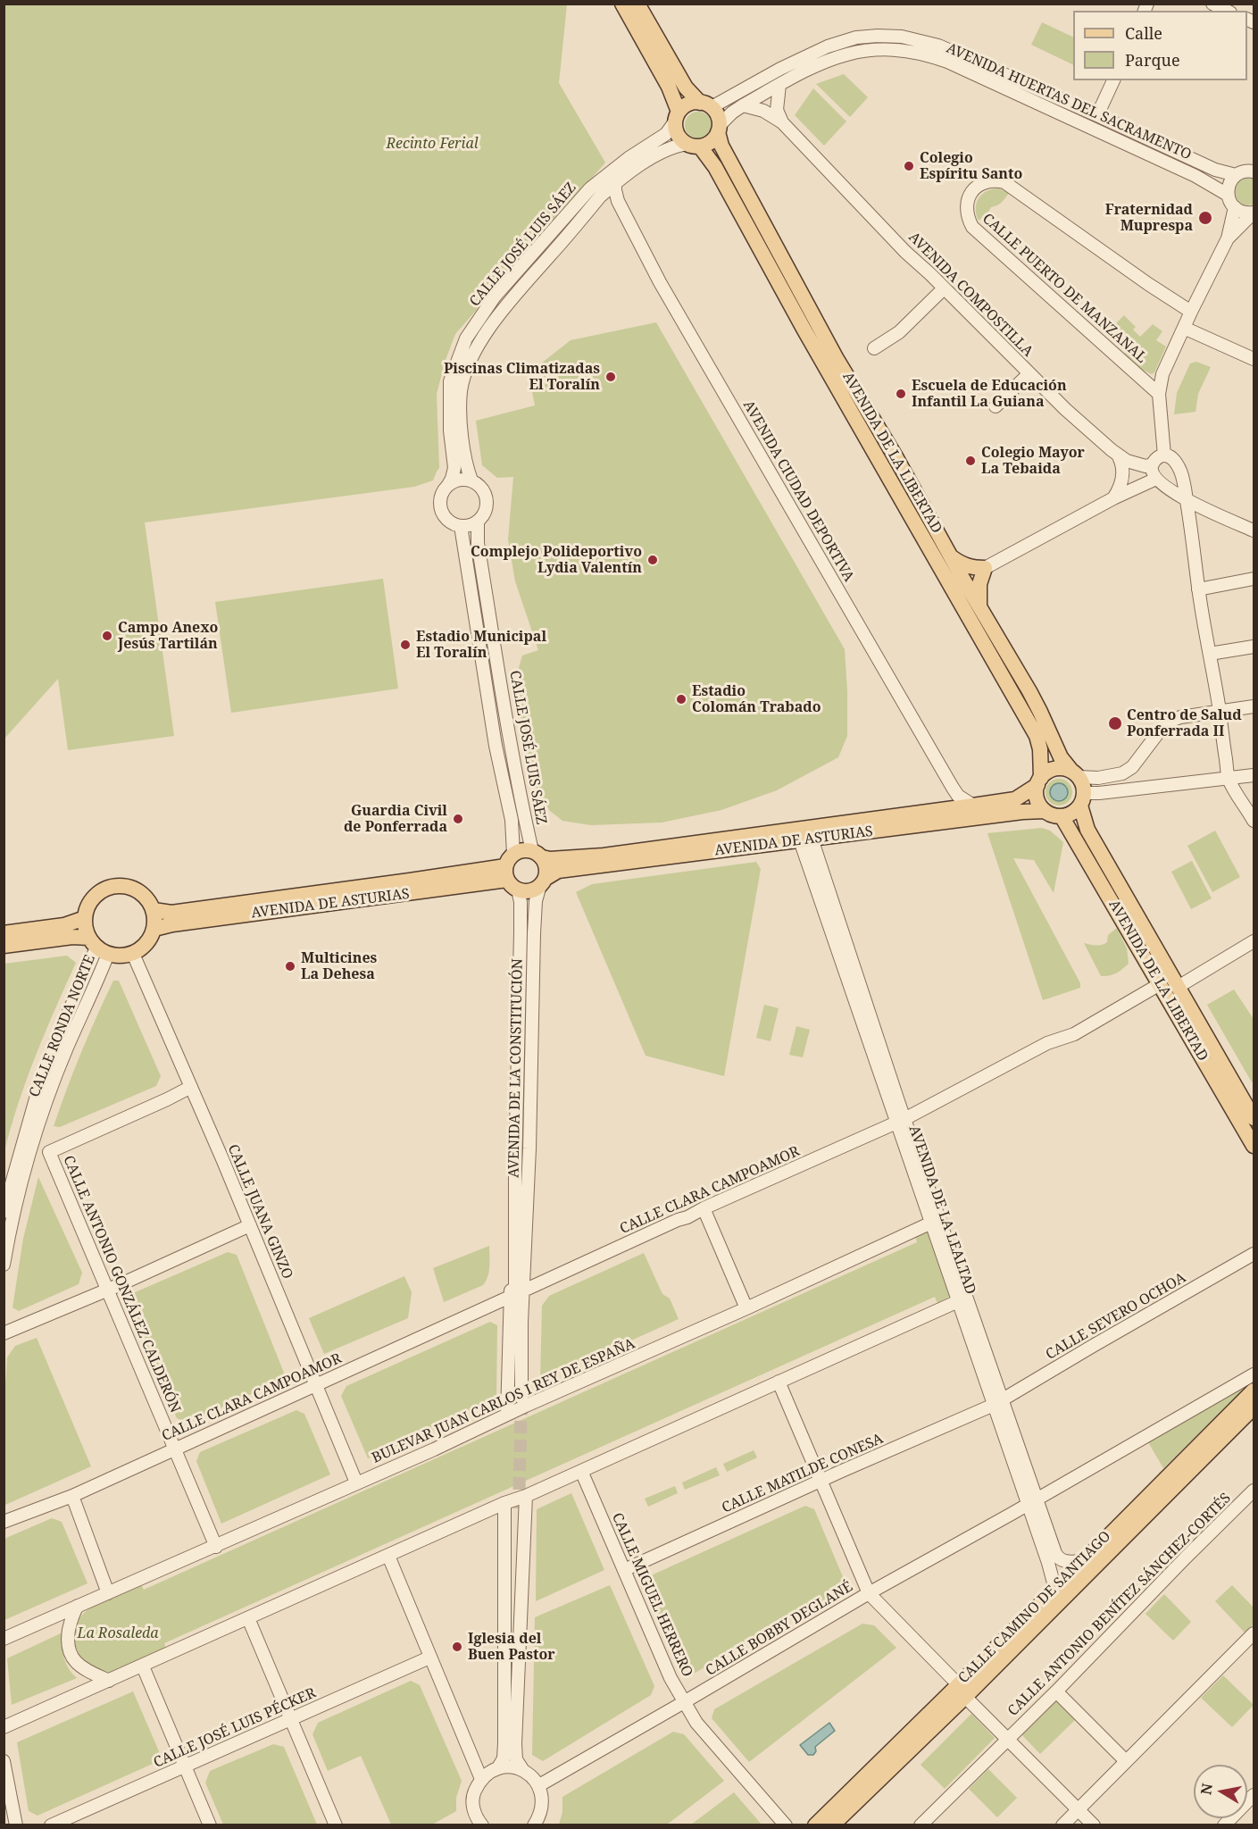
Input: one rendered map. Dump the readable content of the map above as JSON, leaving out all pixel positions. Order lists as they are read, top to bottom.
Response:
{
  "streets": {
    "main road": ["AVENIDA DE LA LIBERTAD", "AVENIDA DE ASTURIAS", "CALLE CAMINO DE SANTIAGO"],
    "street": [
      "AVENIDA HUERTAS DEL SACRAMENTO",
      "CALLE JOSÉ LUIS SÁEZ",
      "CALLE PUERTO DE MANZANAL",
      "AVENIDA COMPOSTILLA",
      "AVENIDA CIUDAD DEPORTIVA",
      "CALLE RONDA NORTE",
      "AVENIDA DE LA CONSTITUCIÓN",
      "CALLE CLARA CAMPOAMOR",
      "AVENIDA DE LA LEALTAD",
      "CALLE JUANA GINZO",
      "CALLE ANTONIO GONZÁLEZ CALDERÓN",
      "CALLE SEVERO OCHOA",
      "BULEVAR JUAN CARLOS I REY DE ESPAÑA",
      "CALLE MATILDE CONESA",
      "CALLE MIGUEL HERRERO",
      "CALLE ANTONIO BENÍTEZ SÁNCHEZ-CORTÉS",
      "CALLE BOBBY DEGLANÉ",
      "CALLE JOSÉ LUIS PÉCKER"
    ]
  },
  "crossings": [
    ["AVENIDA HUERTAS DEL SACRAMENTO", "CALLE JOSÉ LUIS SÁEZ"],
    ["AVENIDA HUERTAS DEL SACRAMENTO", "AVENIDA COMPOSTILLA"],
    ["AVENIDA HUERTAS DEL SACRAMENTO", "AVENIDA DE LA LIBERTAD"],
    ["CALLE JOSÉ LUIS SÁEZ", "AVENIDA DE LA LIBERTAD"],
    ["CALLE JOSÉ LUIS SÁEZ", "AVENIDA CIUDAD DEPORTIVA"],
    ["CALLE JOSÉ LUIS SÁEZ", "AVENIDA DE ASTURIAS"],
    ["CALLE JOSÉ LUIS SÁEZ", "AVENIDA DE LA CONSTITUCIÓN"],
    ["AVENIDA DE LA LIBERTAD", "AVENIDA DE ASTURIAS"],
    ["AVENIDA DE LA LIBERTAD", "AVENIDA DE LA LEALTAD"],
    ["AVENIDA CIUDAD DEPORTIVA", "AVENIDA DE ASTURIAS"],
    ["AVENIDA DE ASTURIAS", "CALLE RONDA NORTE"],
    ["AVENIDA DE ASTURIAS", "AVENIDA DE LA CONSTITUCIÓN"],
    ["AVENIDA DE ASTURIAS", "AVENIDA DE LA LEALTAD"],
    ["AVENIDA DE ASTURIAS", "CALLE JUANA GINZO"],
    ["CALLE RONDA NORTE", "CALLE JUANA GINZO"],
    ["AVENIDA DE LA CONSTITUCIÓN", "CALLE CLARA CAMPOAMOR"],
    ["AVENIDA DE LA CONSTITUCIÓN", "BULEVAR JUAN CARLOS I REY DE ESPAÑA"],
    ["CALLE CLARA CAMPOAMOR", "AVENIDA DE LA LEALTAD"],
    ["CALLE CLARA CAMPOAMOR", "CALLE JUANA GINZO"],
    ["CALLE CLARA CAMPOAMOR", "CALLE ANTONIO GONZÁLEZ CALDERÓN"],
    ["AVENIDA DE LA LEALTAD", "CALLE SEVERO OCHOA"],
    ["AVENIDA DE LA LEALTAD", "BULEVAR JUAN CARLOS I REY DE ESPAÑA"],
    ["AVENIDA DE LA LEALTAD", "CALLE MATILDE CONESA"],
    ["AVENIDA DE LA LEALTAD", "CALLE CAMINO DE SANTIAGO"],
    ["AVENIDA DE LA LEALTAD", "CALLE BOBBY DEGLANÉ"],
    ["CALLE JUANA GINZO", "BULEVAR JUAN CARLOS I REY DE ESPAÑA"],
    ["CALLE ANTONIO GONZÁLEZ CALDERÓN", "BULEVAR JUAN CARLOS I REY DE ESPAÑA"],
    ["CALLE SEVERO OCHOA", "CALLE MATILDE CONESA"],
    ["CALLE MATILDE CONESA", "CALLE MIGUEL HERRERO"],
    ["CALLE MIGUEL HERRERO", "CALLE BOBBY DEGLANÉ"]
  ],
  "parks": ["Recinto Ferial", "La Rosaleda"],
  "places": [
    "Colegio Espíritu Santo",
    "Fraternidad Muprespa",
    "Piscinas Climatizadas El Toralín",
    "Escuela de Educación Infantil La Guiana",
    "Colegio Mayor La Tebaida",
    "Complejo Polideportivo Lydia Valentín",
    "Campo Anexo Jesús Tartilán",
    "Estadio Municipal El Toralín",
    "Estadio Colomán Trabado",
    "Centro de Salud Ponferrada II",
    "Guardia Civil de Ponferrada",
    "Multicines La Dehesa",
    "Iglesia del Buen Pastor"
  ],
  "legend": ["Calle", "Parque"],
  "north": "left"
}
